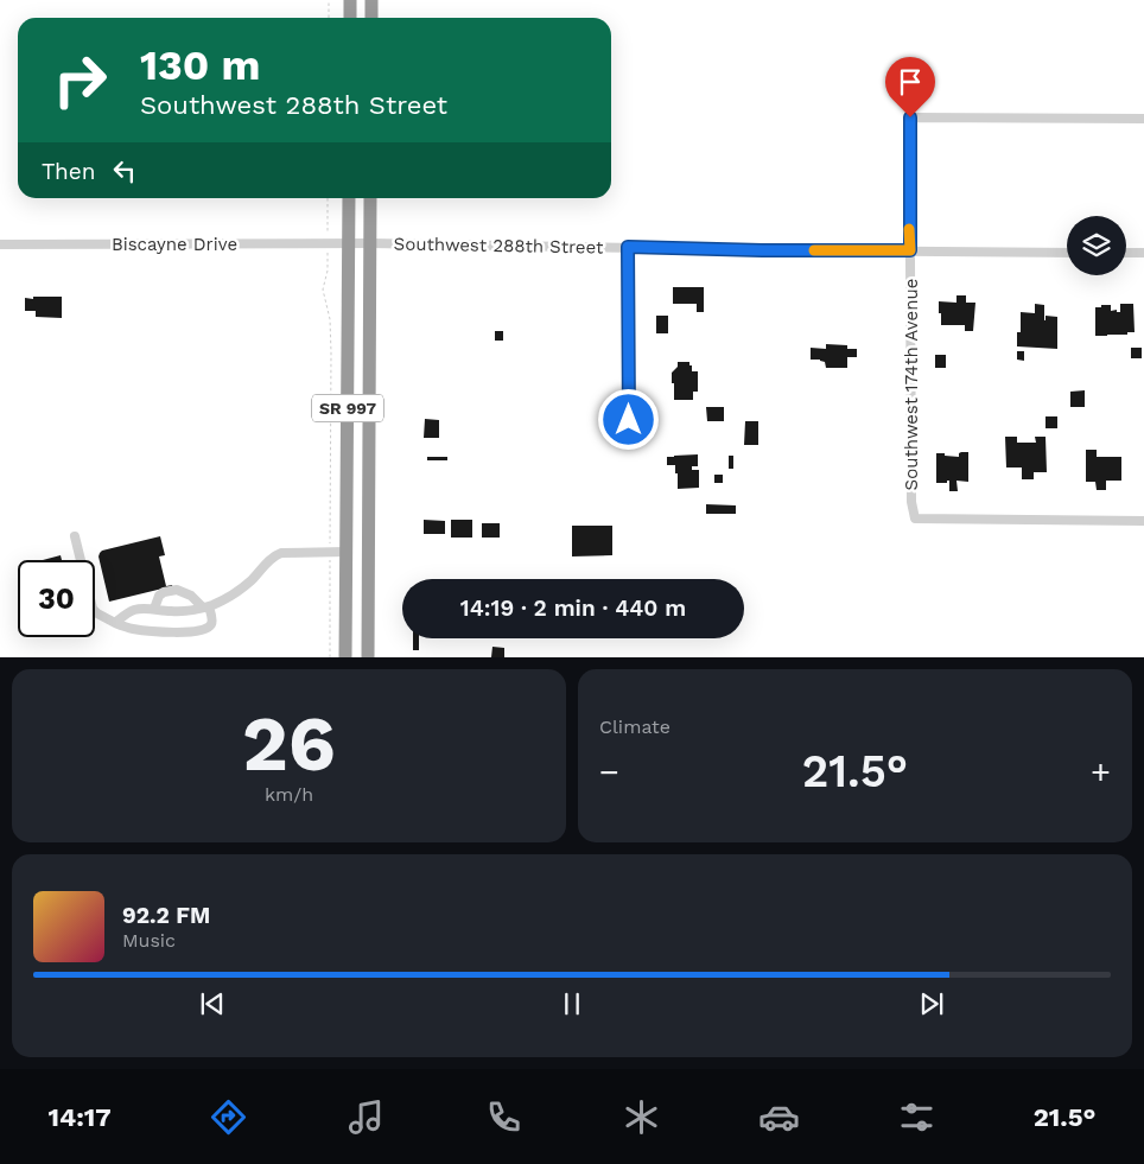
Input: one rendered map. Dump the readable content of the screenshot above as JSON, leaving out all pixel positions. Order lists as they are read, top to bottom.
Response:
{
  "streets": {
    "highway": ["SR 997"],
    "street": ["Biscayne Drive", "Southwest 288th Street", "Southwest 174th Avenue"]
  },
  "crossings": [
    ["Biscayne Drive", "Southwest 288th Street"],
    ["Biscayne Drive", "SR 997"],
    ["Southwest 288th Street", "Southwest 174th Avenue"],
    ["Southwest 288th Street", "SR 997"]
  ],
  "page": {
    "turn": ["130 m", "Southwest 288th Street"],
    "then": "Then",
    "limit": "30",
    "trip": "14:19 · 2 min · 440 m",
    "tile": [
      ["26", "km/h"],
      "Climate"
    ],
    "heat": ["−", "21.5°", "+"],
    "song": ["92.2 FM", "Music"],
    "tabs": ["14:17", "21.5°"]
  }
}
